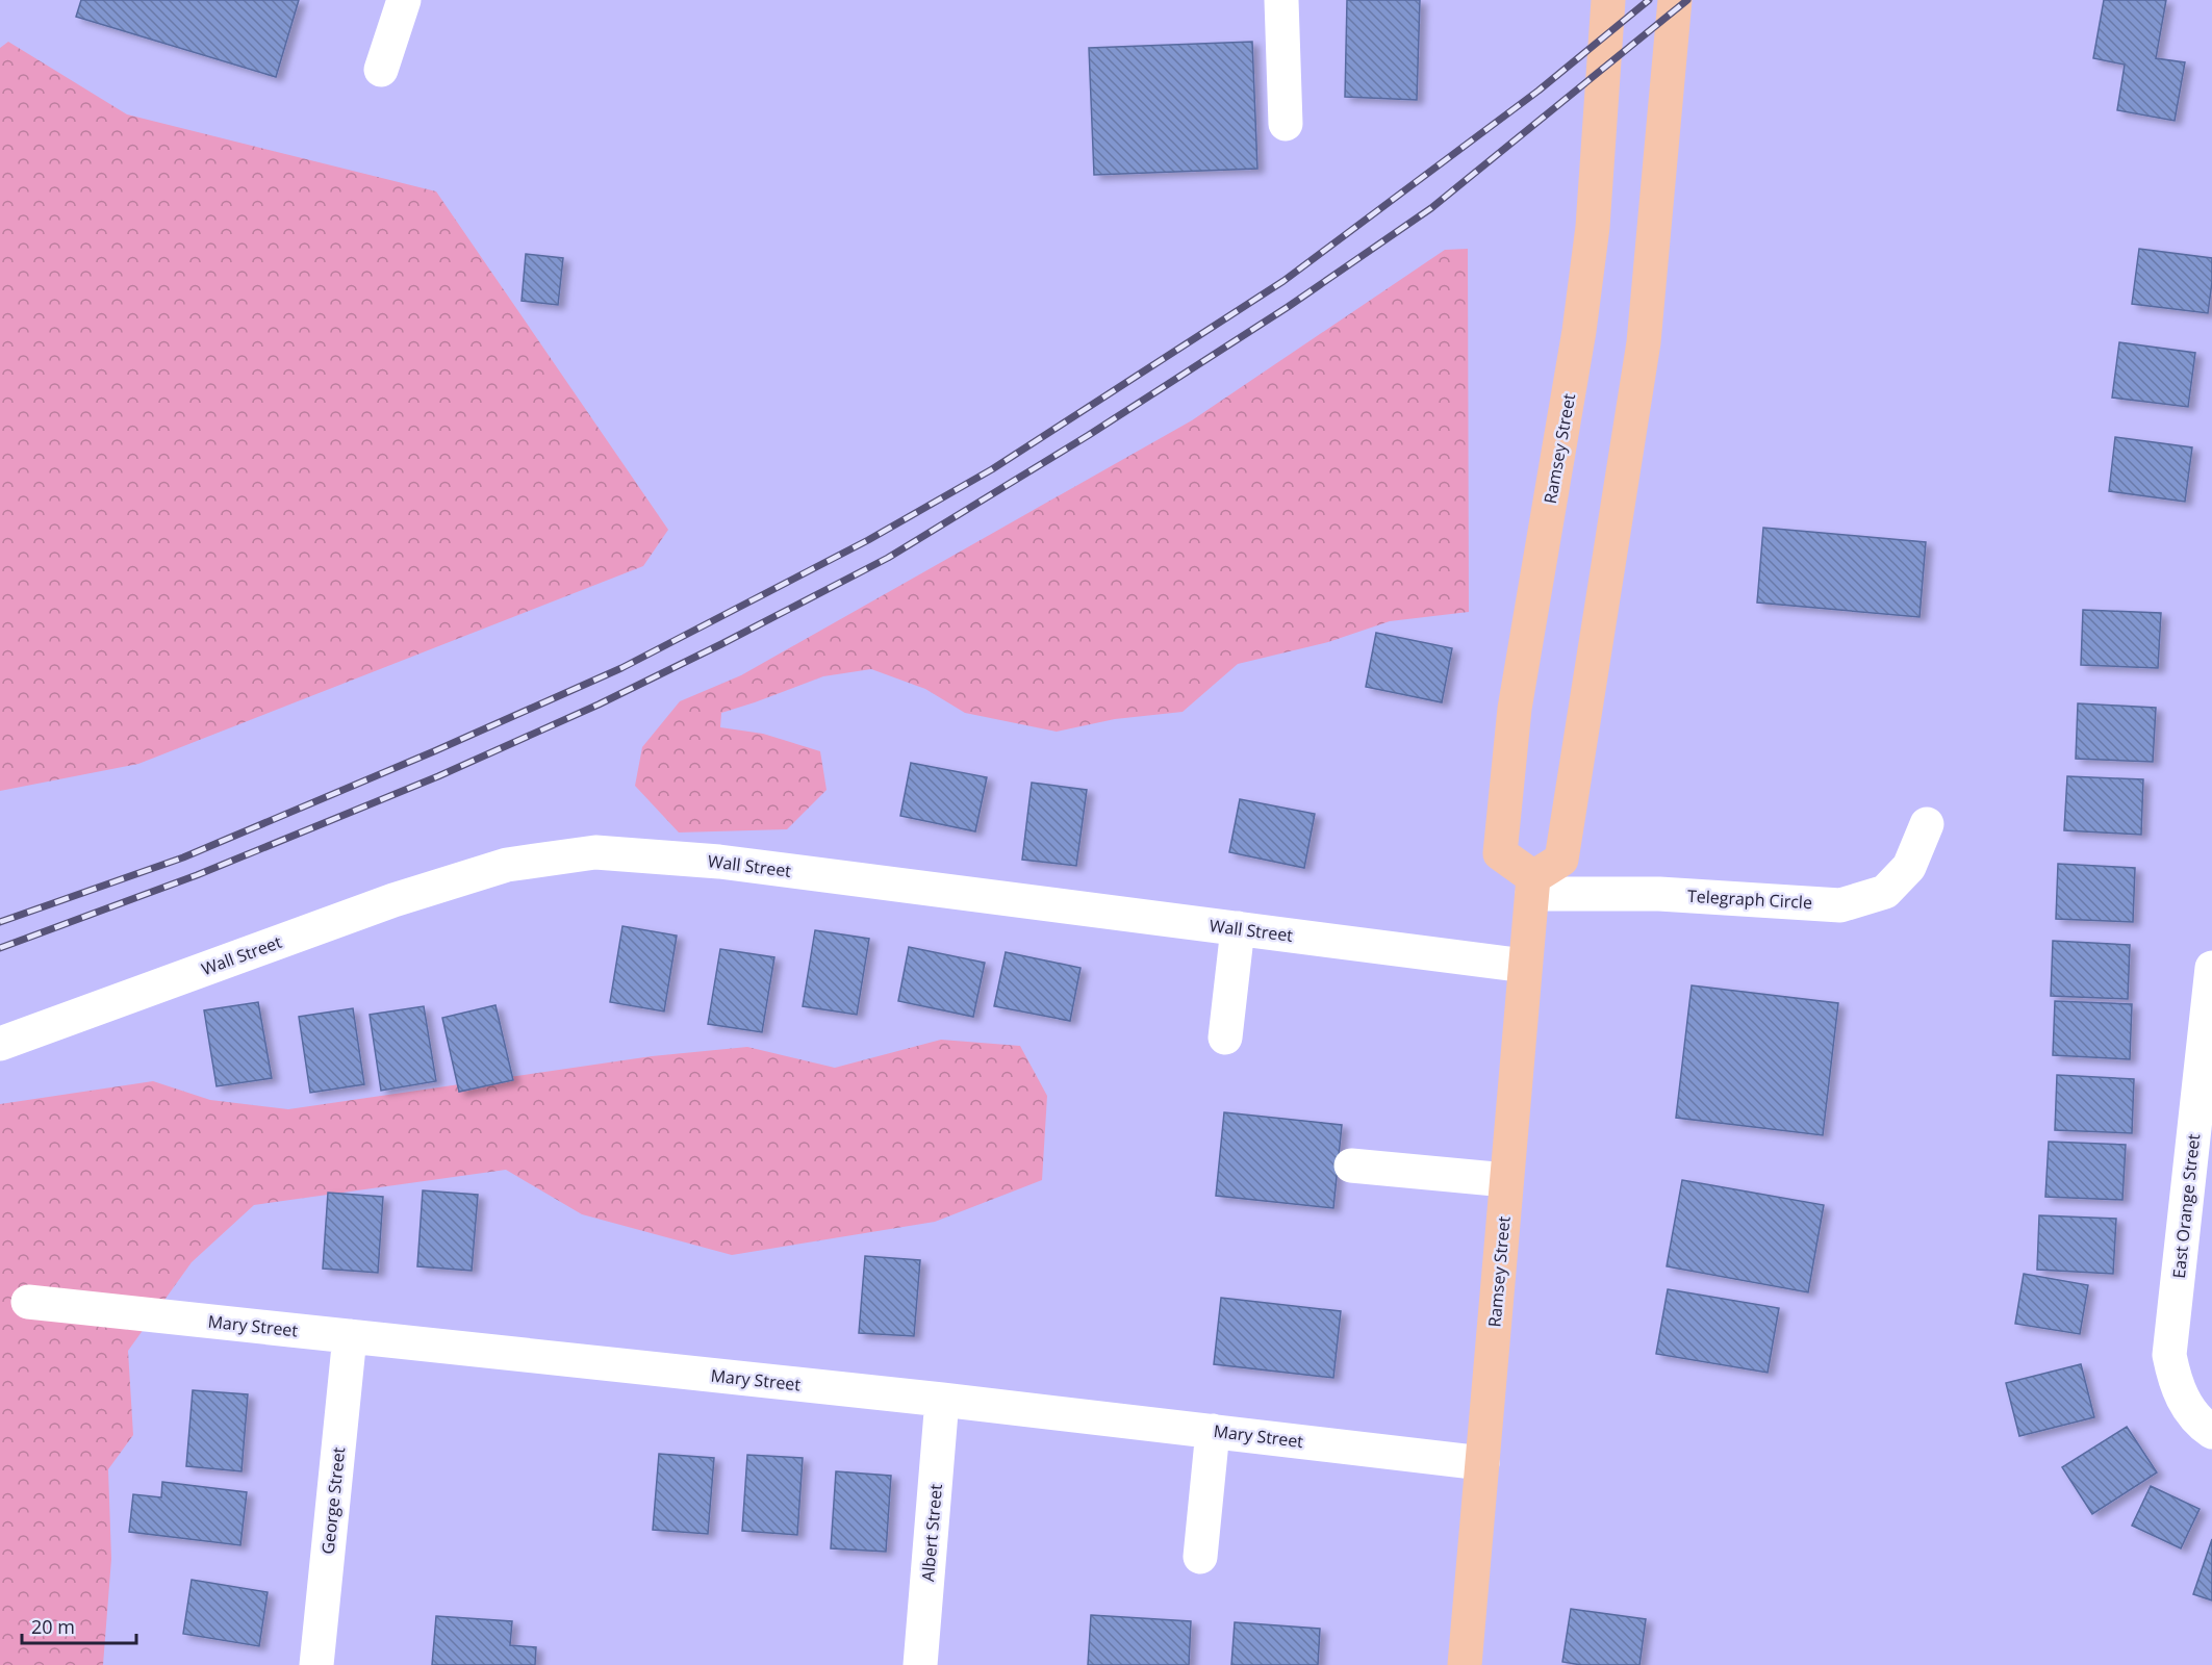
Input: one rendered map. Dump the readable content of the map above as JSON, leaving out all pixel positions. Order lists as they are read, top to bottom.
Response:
{
  "streets": {
    "main road": ["Ramsey Street"],
    "street": [
      "Wall Street",
      "Telegraph Circle",
      "East Orange Street",
      "Mary Street",
      "George Street",
      "Albert Street"
    ]
  },
  "crossings": [
    ["Ramsey Street", "Wall Street"],
    ["Ramsey Street", "Telegraph Circle"],
    ["Ramsey Street", "Mary Street"],
    ["Mary Street", "George Street"],
    ["Mary Street", "Albert Street"]
  ],
  "scale_bar": "20 m"
}
